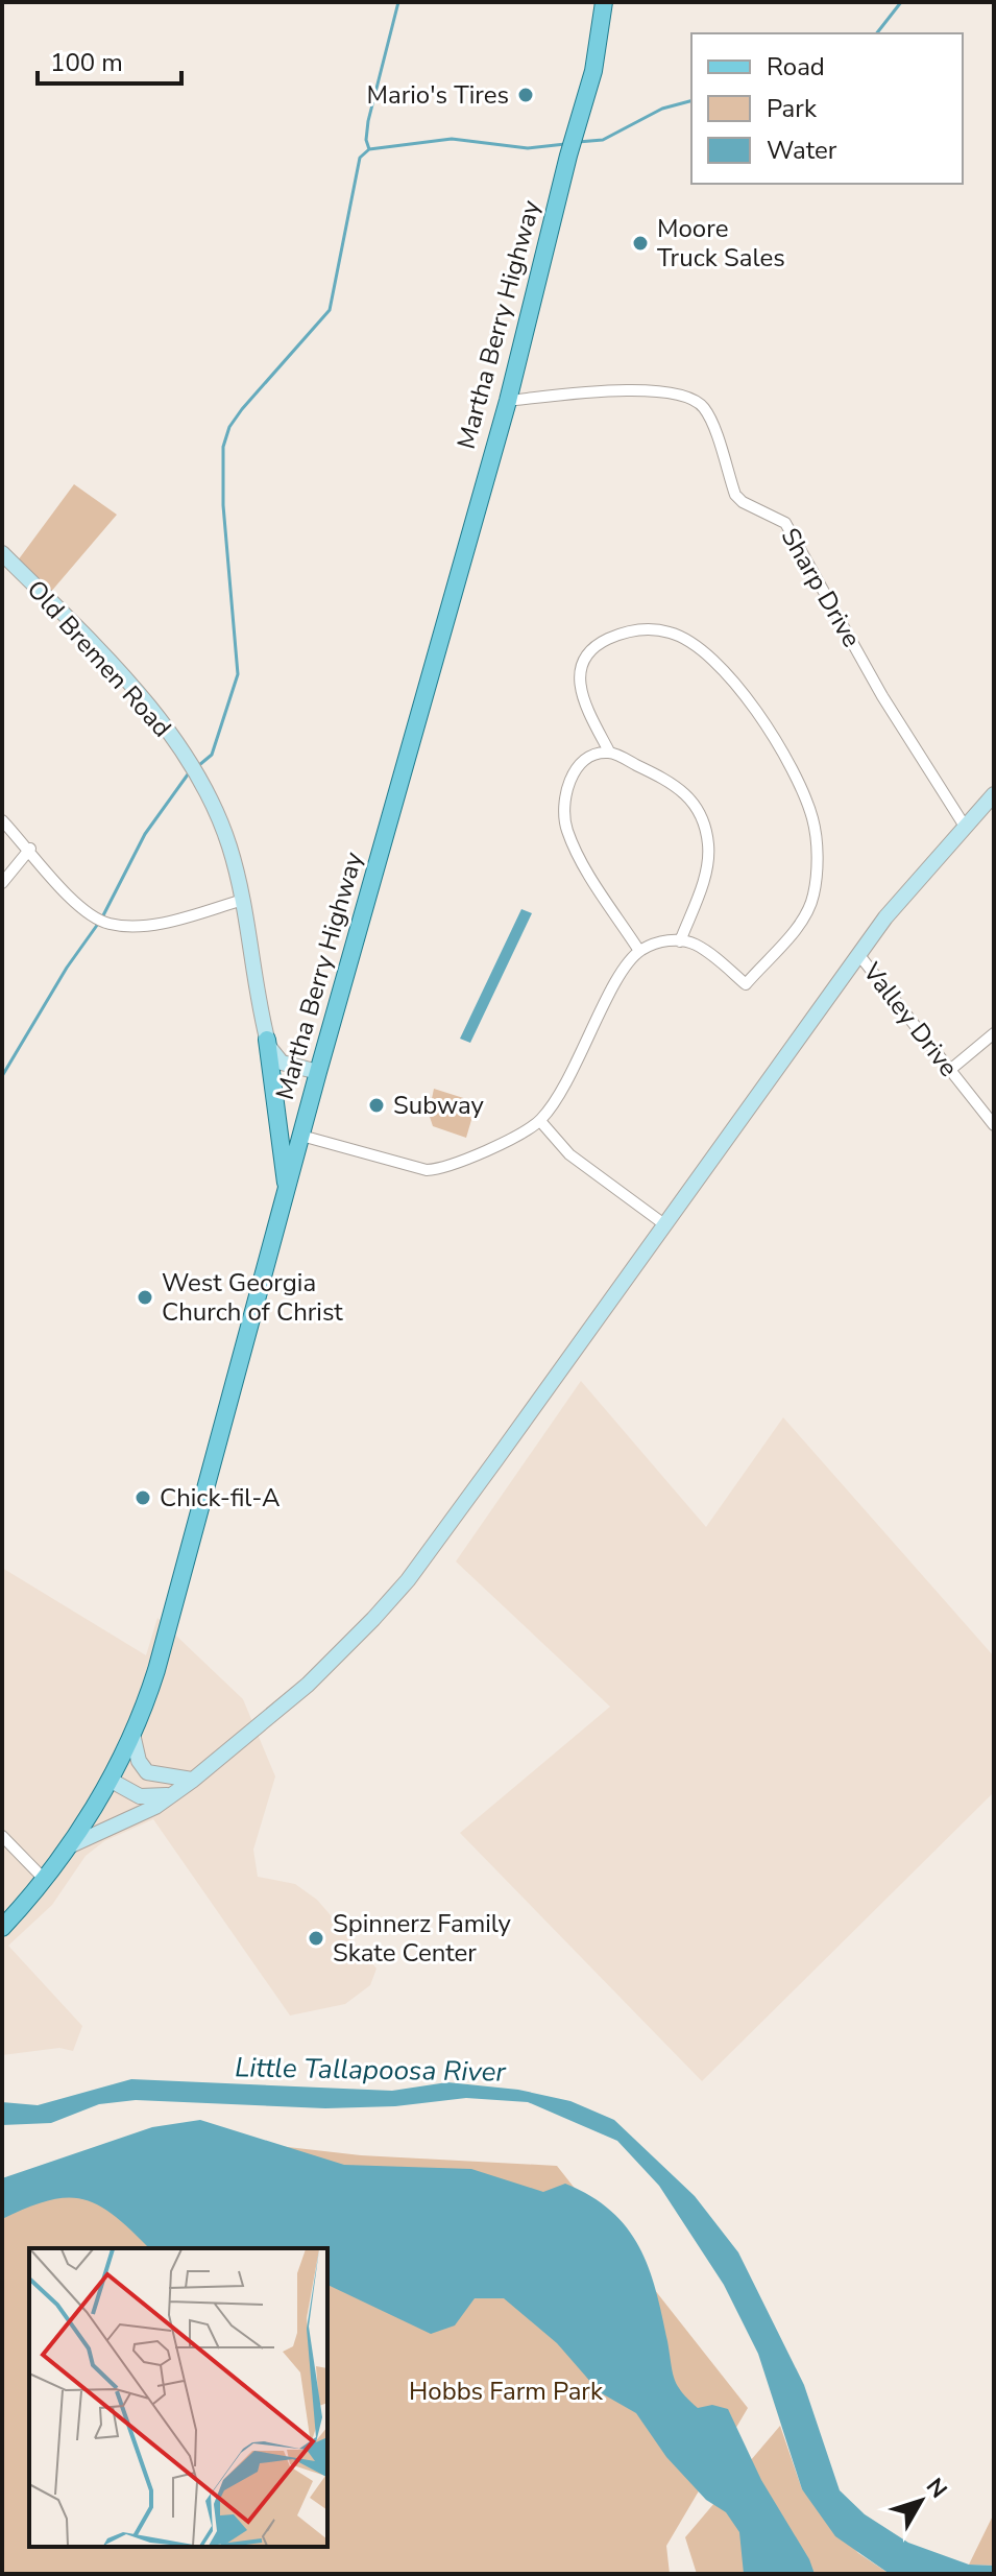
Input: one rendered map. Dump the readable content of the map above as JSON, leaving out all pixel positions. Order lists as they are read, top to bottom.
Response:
{
  "streets": {
    "main road": ["Martha Berry Highway", "Old Bremen Road"],
    "street": ["Sharp Drive", "Valley Drive"]
  },
  "crossings": [
    ["Martha Berry Highway", "Sharp Drive"]
  ],
  "water": ["Little Tallapoosa River"],
  "parks": ["Hobbs Farm Park"],
  "places": [
    "Mario's Tires",
    "Moore Truck Sales",
    "Subway",
    "West Georgia Church of Christ",
    "Chick-fil-A",
    "Spinnerz Family Skate Center"
  ],
  "legend": ["Road", "Park", "Water"],
  "scale_bar": "100 m",
  "north": "top right"
}
